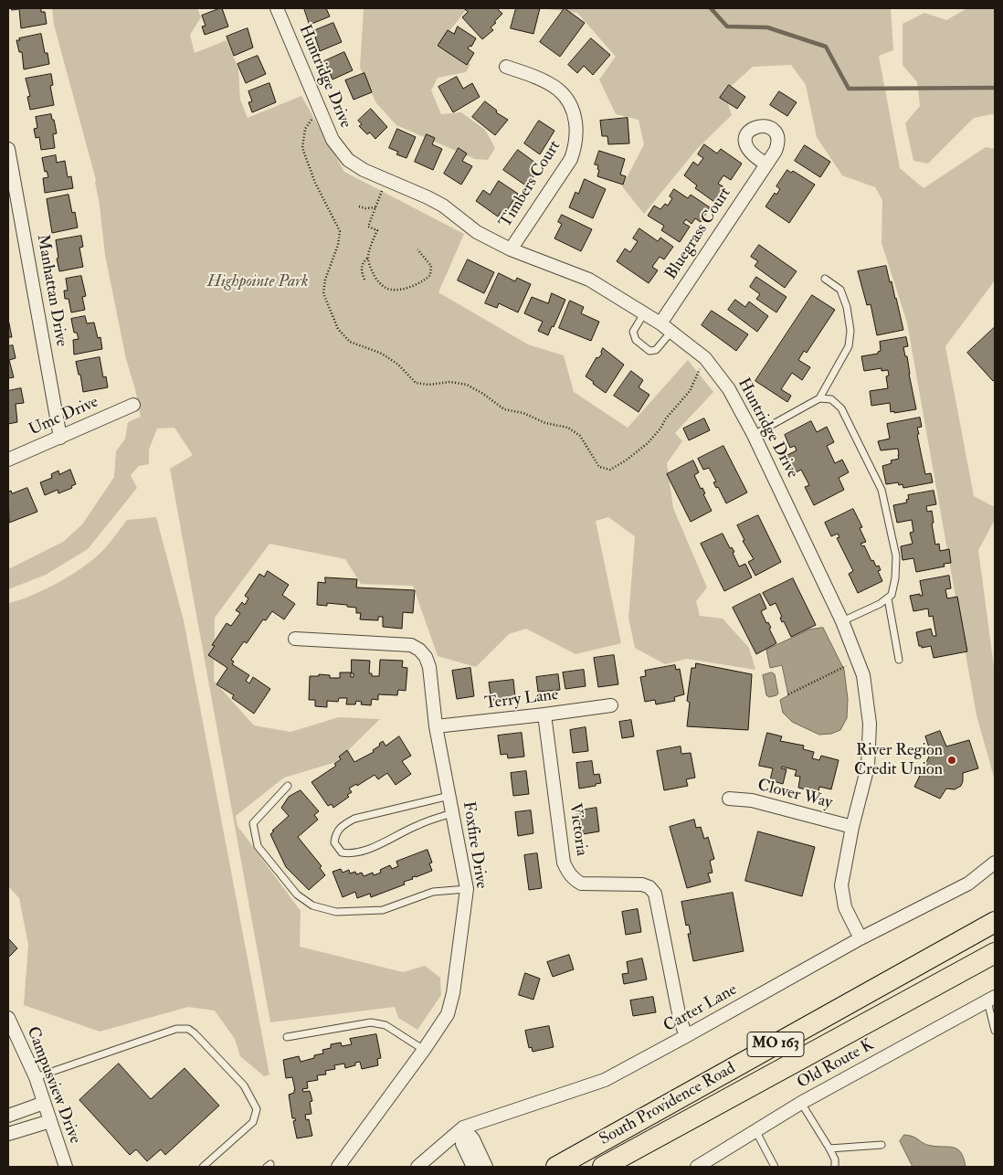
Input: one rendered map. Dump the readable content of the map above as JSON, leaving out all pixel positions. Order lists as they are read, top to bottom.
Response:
{
  "streets": {
    "main road": ["MO 163", "South Providence Road"],
    "street": [
      "Huntridge Drive",
      "Timbers Court",
      "Bluegrass Court",
      "Manhattan Drive",
      "Umc Drive",
      "Terry Lane",
      "Clover Way",
      "Victoria",
      "Foxfire Drive",
      "Carter Lane",
      "Old Route K",
      "Campusview Drive"
    ]
  },
  "crossings": [
    ["Huntridge Drive", "Timbers Court"],
    ["Huntridge Drive", "Bluegrass Court"],
    ["Huntridge Drive", "Clover Way"],
    ["Huntridge Drive", "Carter Lane"],
    ["Manhattan Drive", "Umc Drive"],
    ["Terry Lane", "Victoria"],
    ["Terry Lane", "Foxfire Drive"],
    ["Victoria", "Carter Lane"]
  ],
  "parks": ["Highpointe Park"],
  "places": ["River Region Credit Union"]
}
